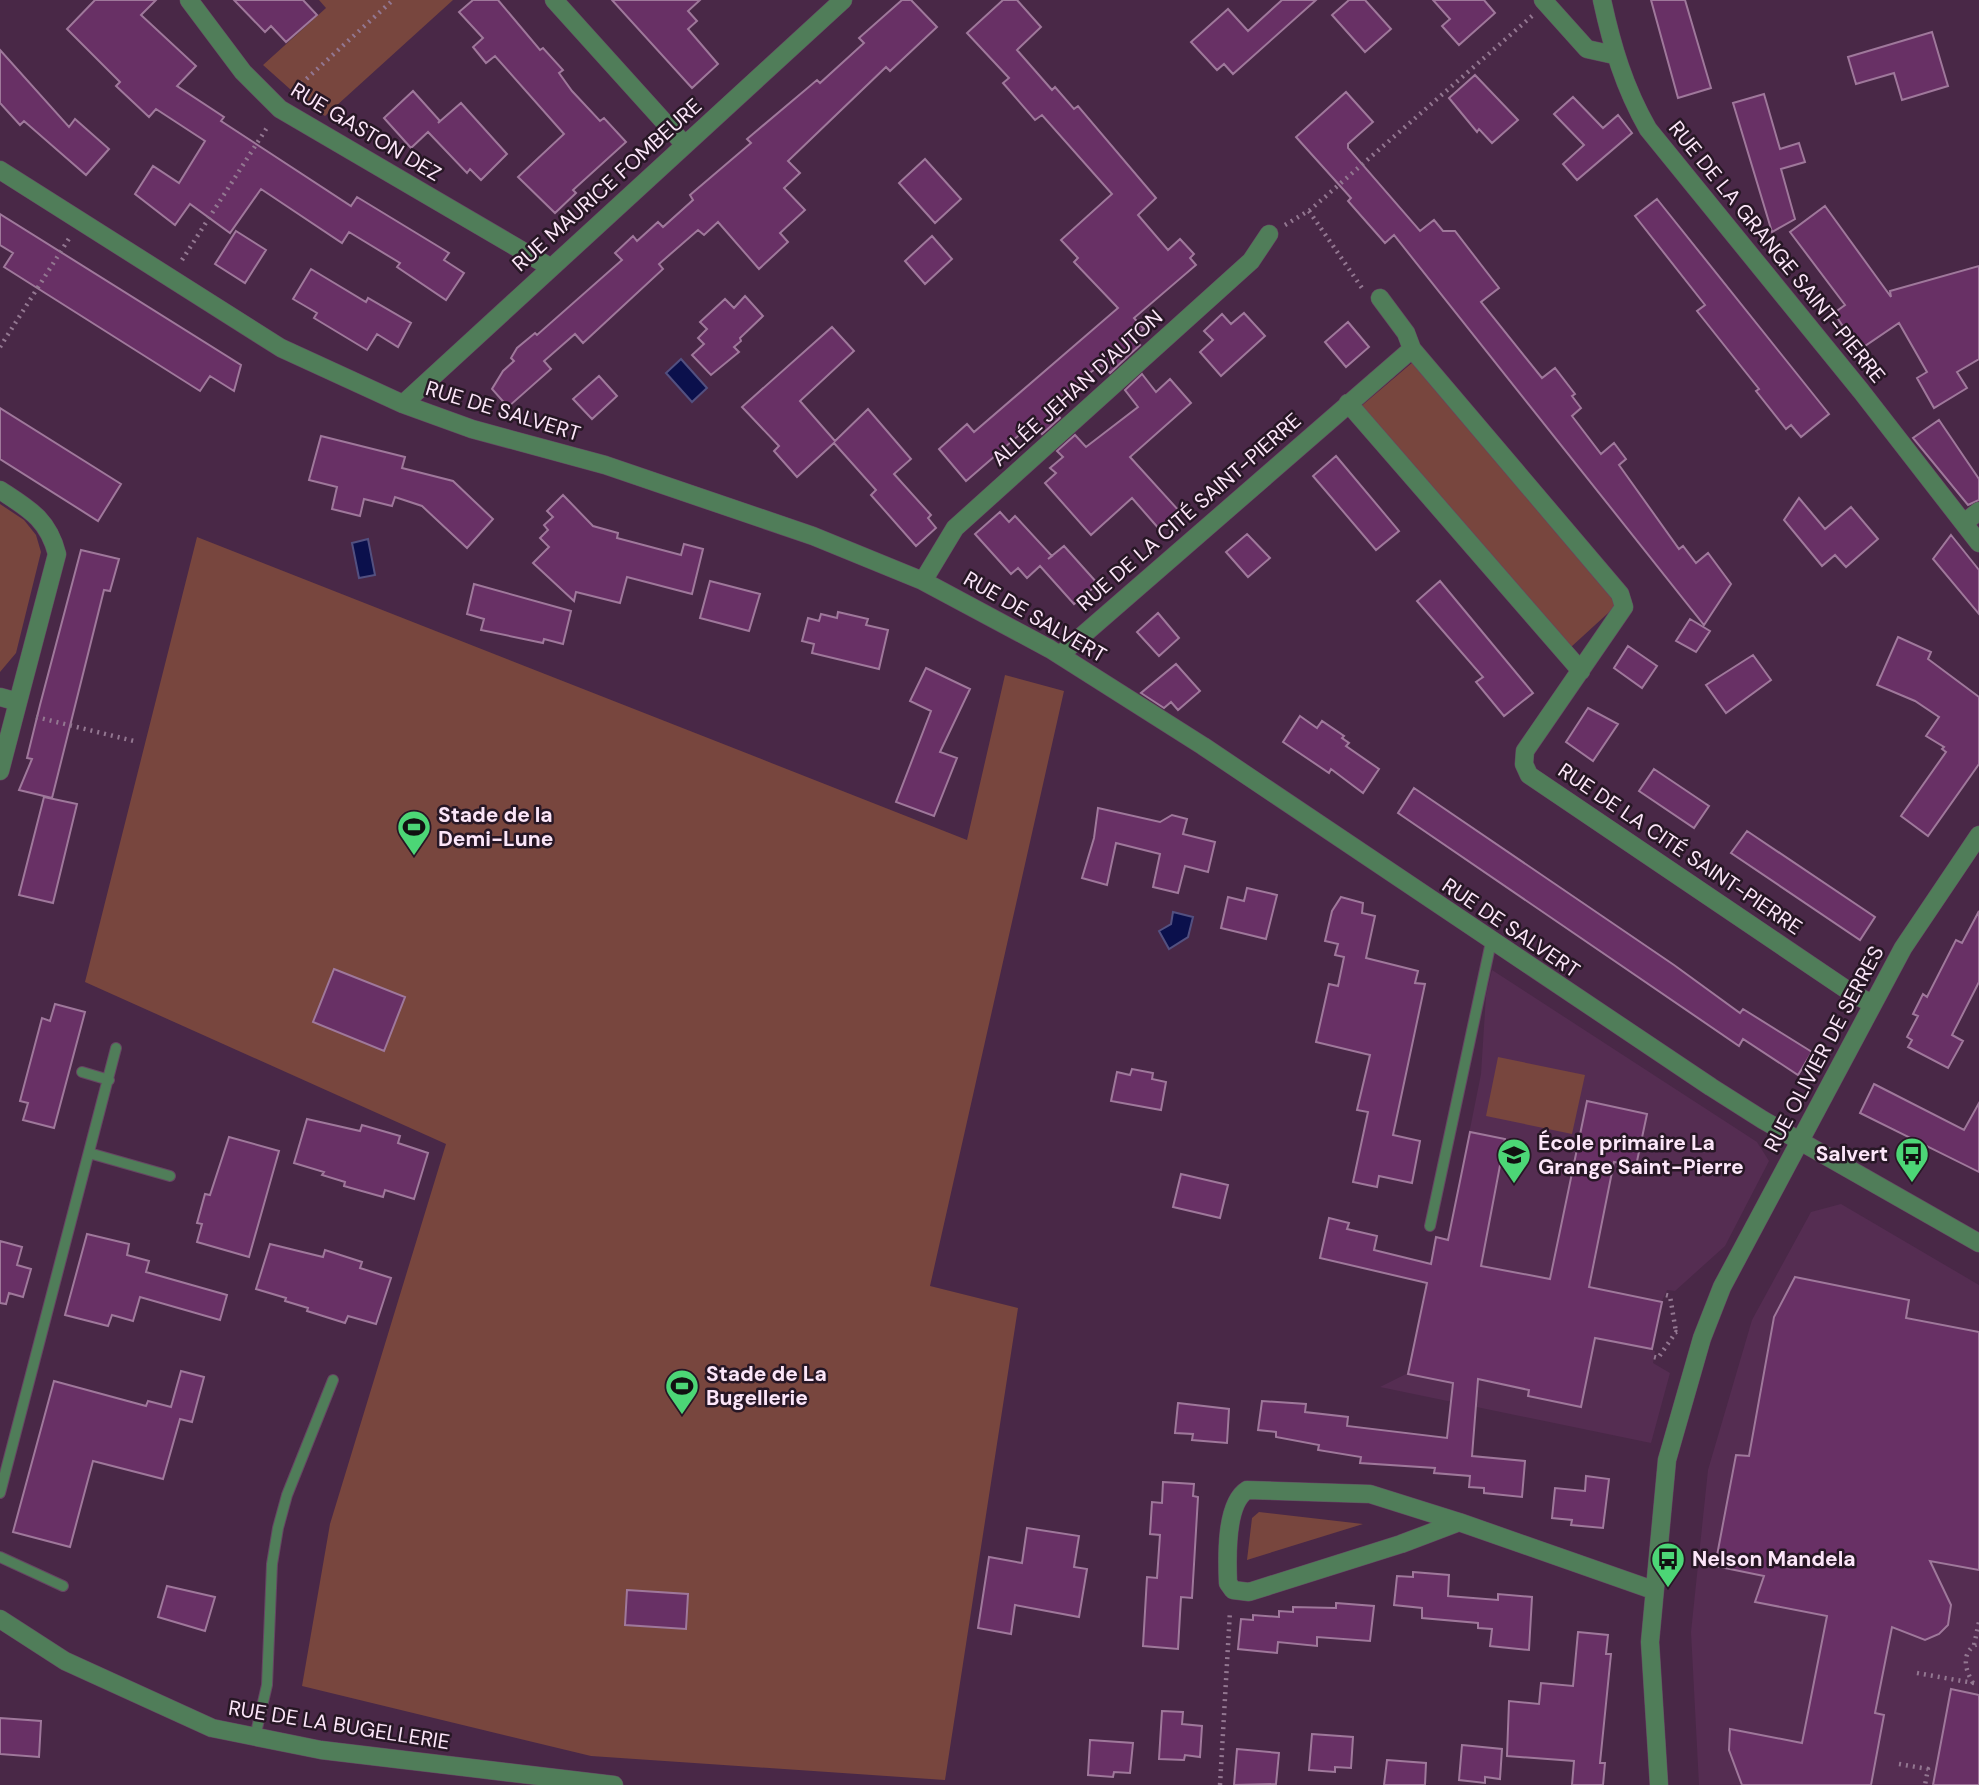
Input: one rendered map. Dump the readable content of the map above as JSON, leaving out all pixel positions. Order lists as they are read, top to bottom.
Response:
{
  "streets": {
    "street": [
      "RUE GASTON DEZ",
      "RUE MAURICE FOMBEURE",
      "RUE DE LA GRANGE SAINT-PIERRE",
      "ALLÉE JEHAN D'AUTON",
      "RUE DE SALVERT",
      "RUE DE LA CITÉ SAINT-PIERRE",
      "RUE OLIVIER DE SERRES",
      "RUE DE LA BUGELLERIE"
    ]
  },
  "crossings": [
    ["RUE GASTON DEZ", "RUE MAURICE FOMBEURE"],
    ["RUE MAURICE FOMBEURE", "RUE DE SALVERT"],
    ["ALLÉE JEHAN D'AUTON", "RUE DE SALVERT"],
    ["RUE DE SALVERT", "RUE DE LA CITÉ SAINT-PIERRE"],
    ["RUE DE SALVERT", "RUE OLIVIER DE SERRES"],
    ["RUE DE LA CITÉ SAINT-PIERRE", "RUE OLIVIER DE SERRES"]
  ],
  "places": {
    "sports": ["Stade de la Demi-Lune", "Stade de La Bugellerie"],
    "bus stop": ["Salvert", "Nelson Mandela"],
    "school or university": ["École primaire La Grange Saint-Pierre"]
  }
}
